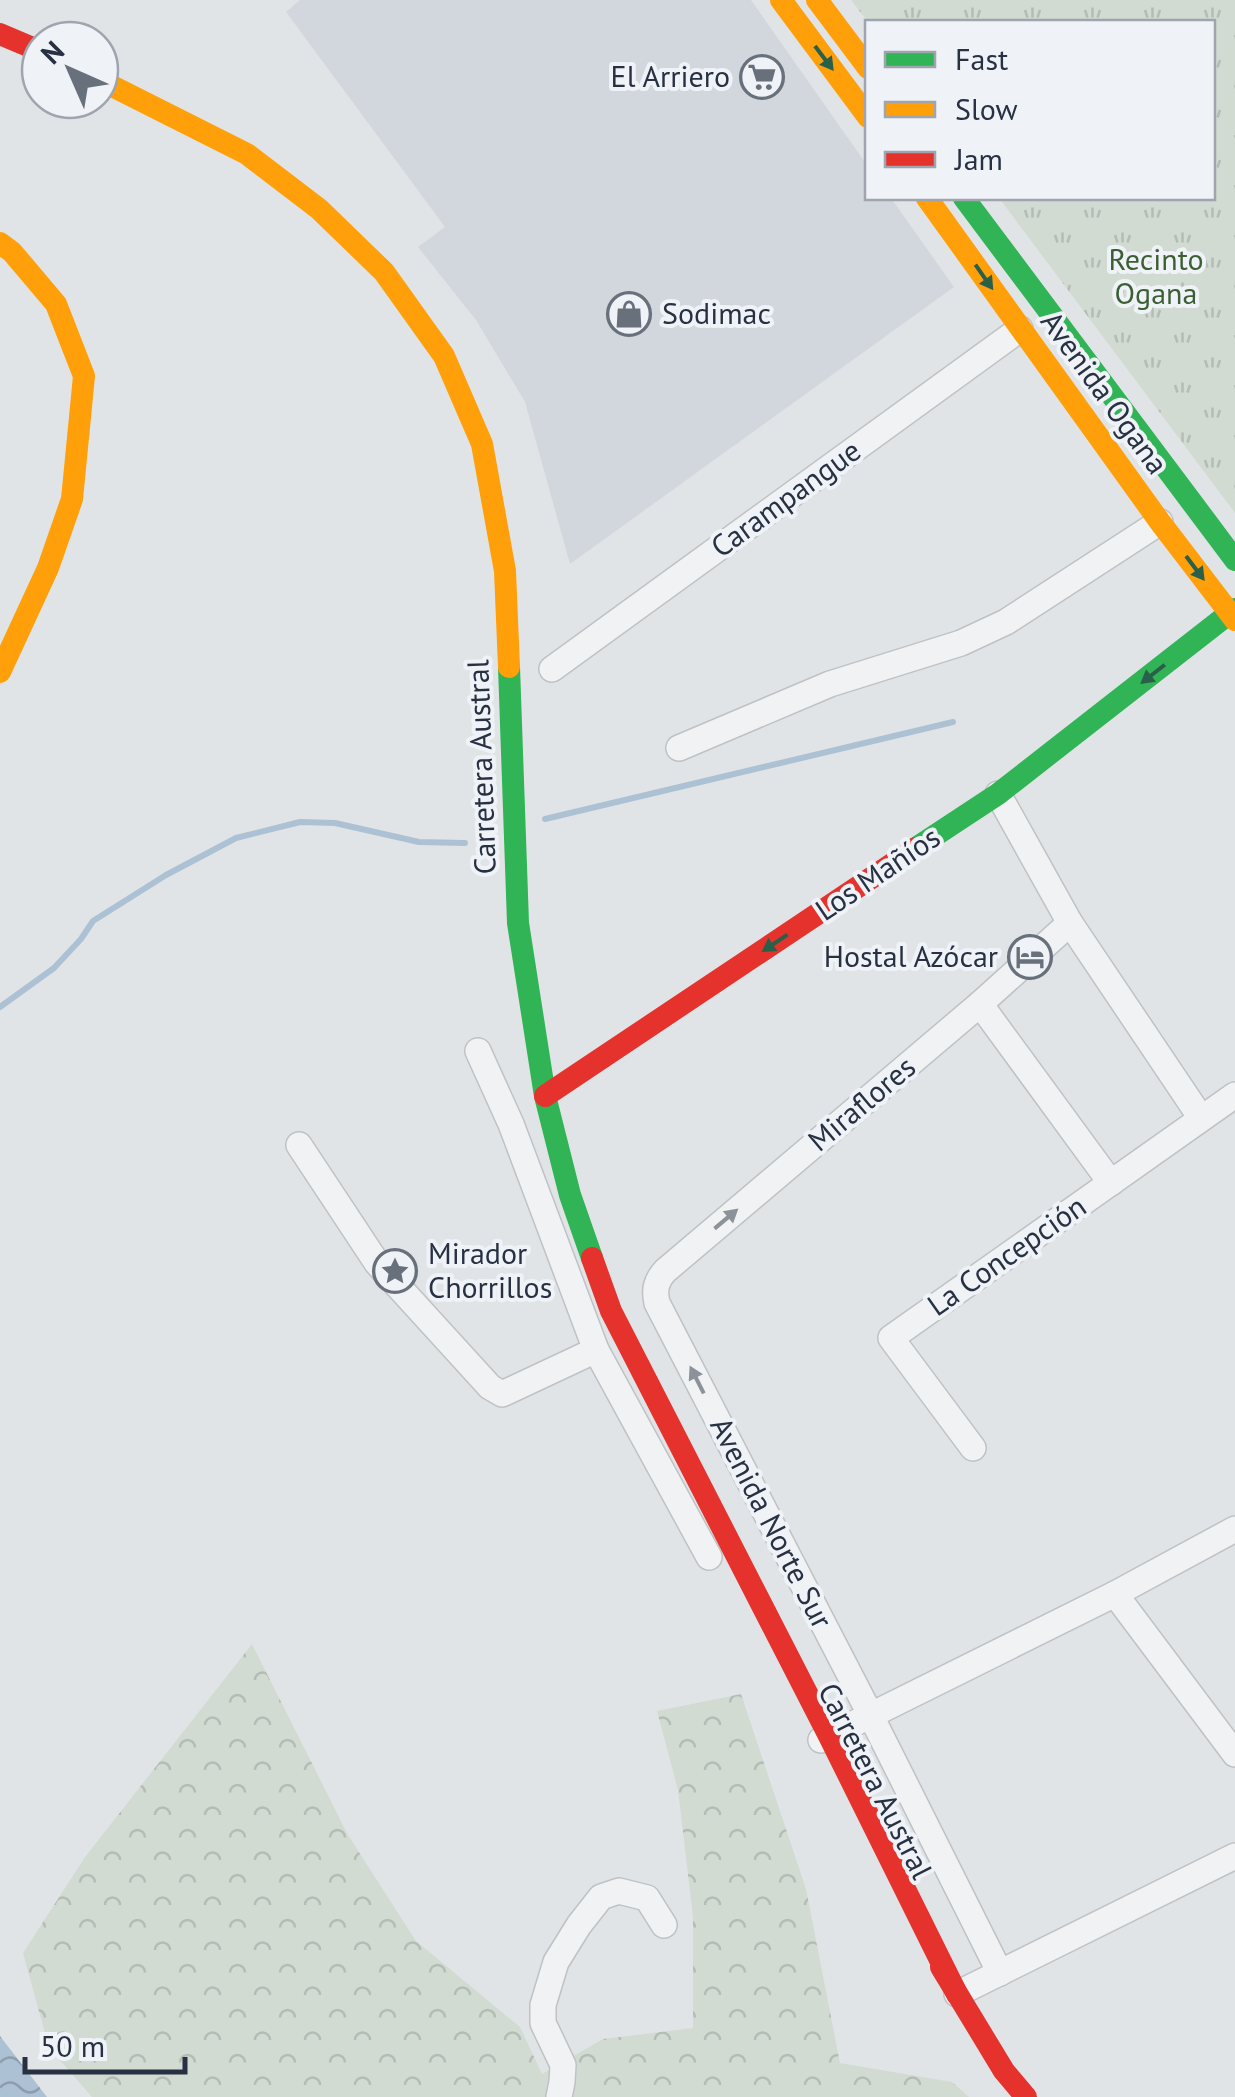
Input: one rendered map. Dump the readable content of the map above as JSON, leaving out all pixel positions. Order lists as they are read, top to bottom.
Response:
{
  "streets": {
    "main road": ["Avenida Ogana", "Carretera Austral", "Los Mañíos"],
    "street": [
      "Carampangue",
      "Miraflores",
      "La Concepción",
      "Avenida Norte Sur"
    ]
  },
  "crossings": [
    ["Avenida Ogana", "Carampangue"],
    ["Avenida Ogana", "Los Mañíos"],
    ["Carretera Austral", "Los Mañíos"],
    ["Miraflores", "Avenida Norte Sur"]
  ],
  "one_way": ["Los Mañíos", "Miraflores"],
  "parks": ["Recinto Ogana"],
  "places": {
    "supermarket": ["El Arriero"],
    "shop": ["Sodimac"],
    "hotel": ["Hostal Azócar"],
    "place": ["Mirador Chorrillos"]
  },
  "legend": ["Fast", "Slow", "Jam"],
  "scale_bar": "50 m",
  "north": "top left"
}
